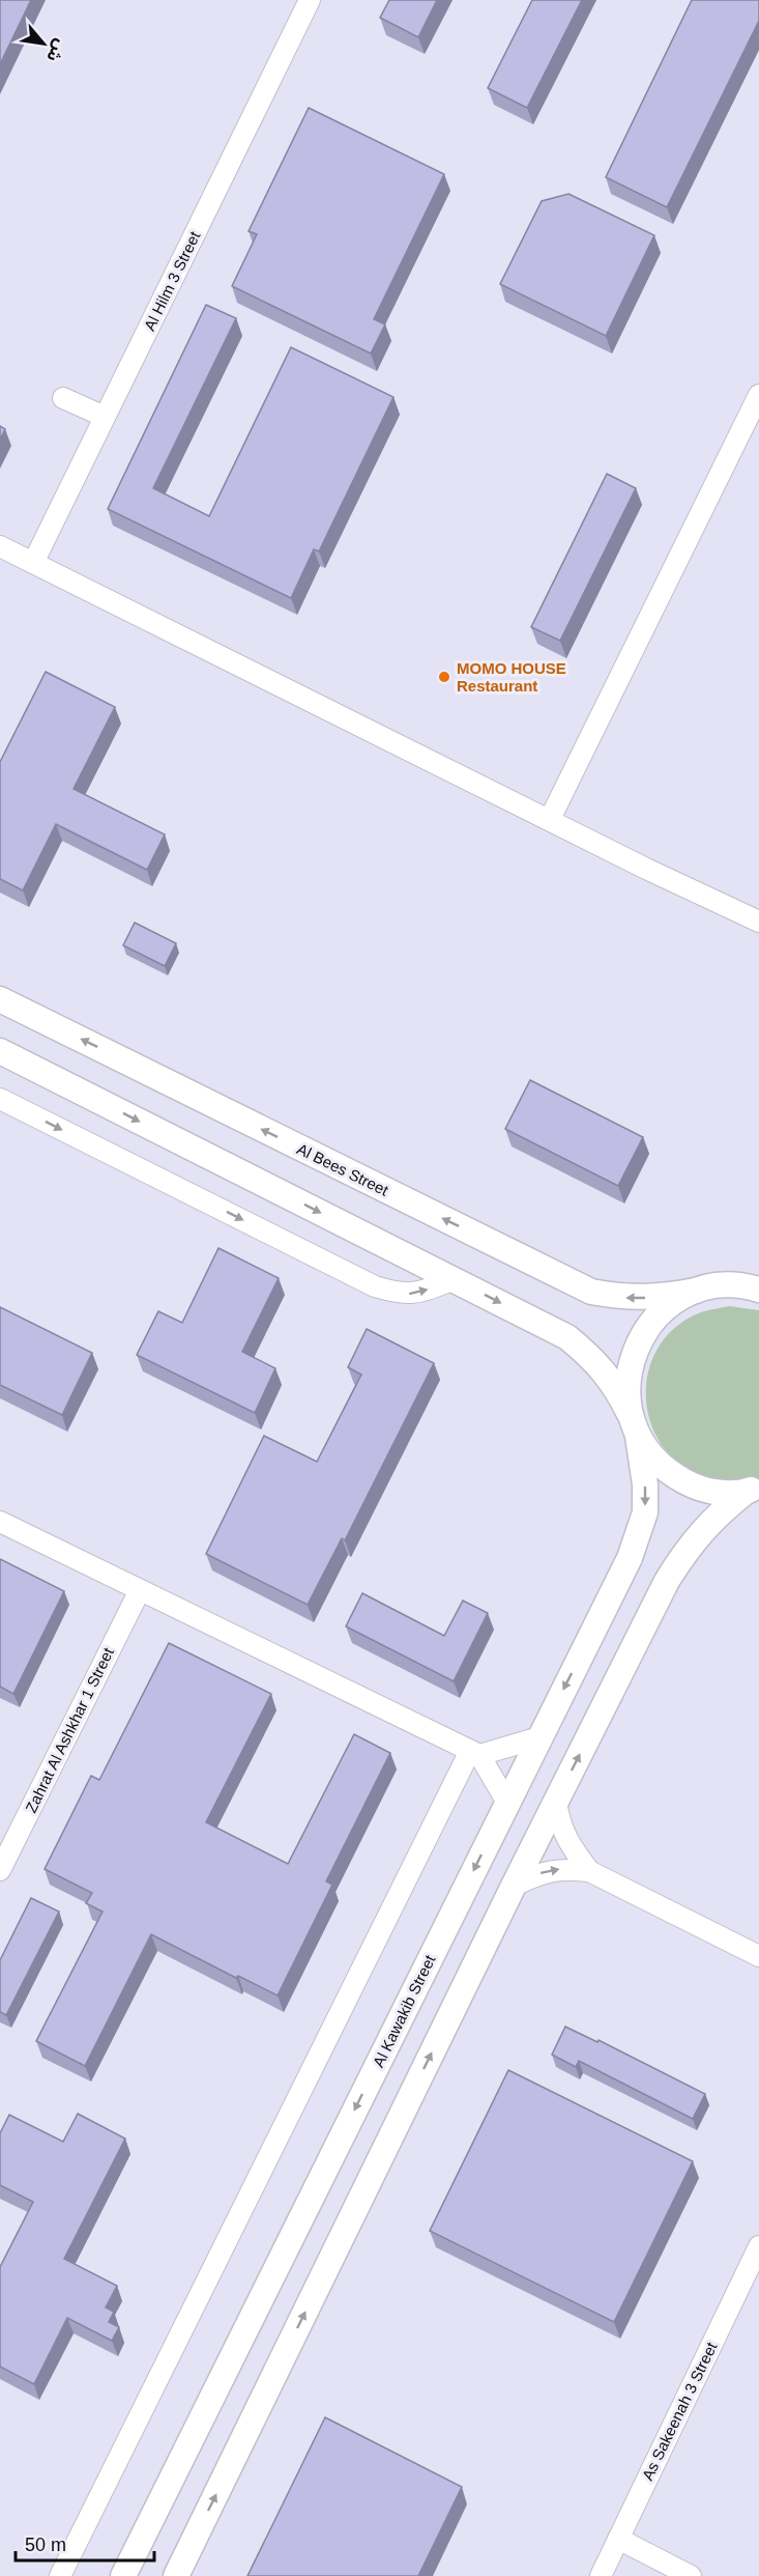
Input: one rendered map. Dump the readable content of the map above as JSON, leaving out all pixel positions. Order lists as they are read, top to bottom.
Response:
{
  "streets": {
    "street": [
      "Al Hilm 3 Street",
      "Al Bees Street",
      "Zahrat Al Ashkhar 1 Street",
      "Al Kawakib Street",
      "As Sakeenah 3 Street"
    ]
  },
  "places": ["MOMO HOUSE Restaurant"],
  "scale_bar": "50 m",
  "north": "bottom right"
}
